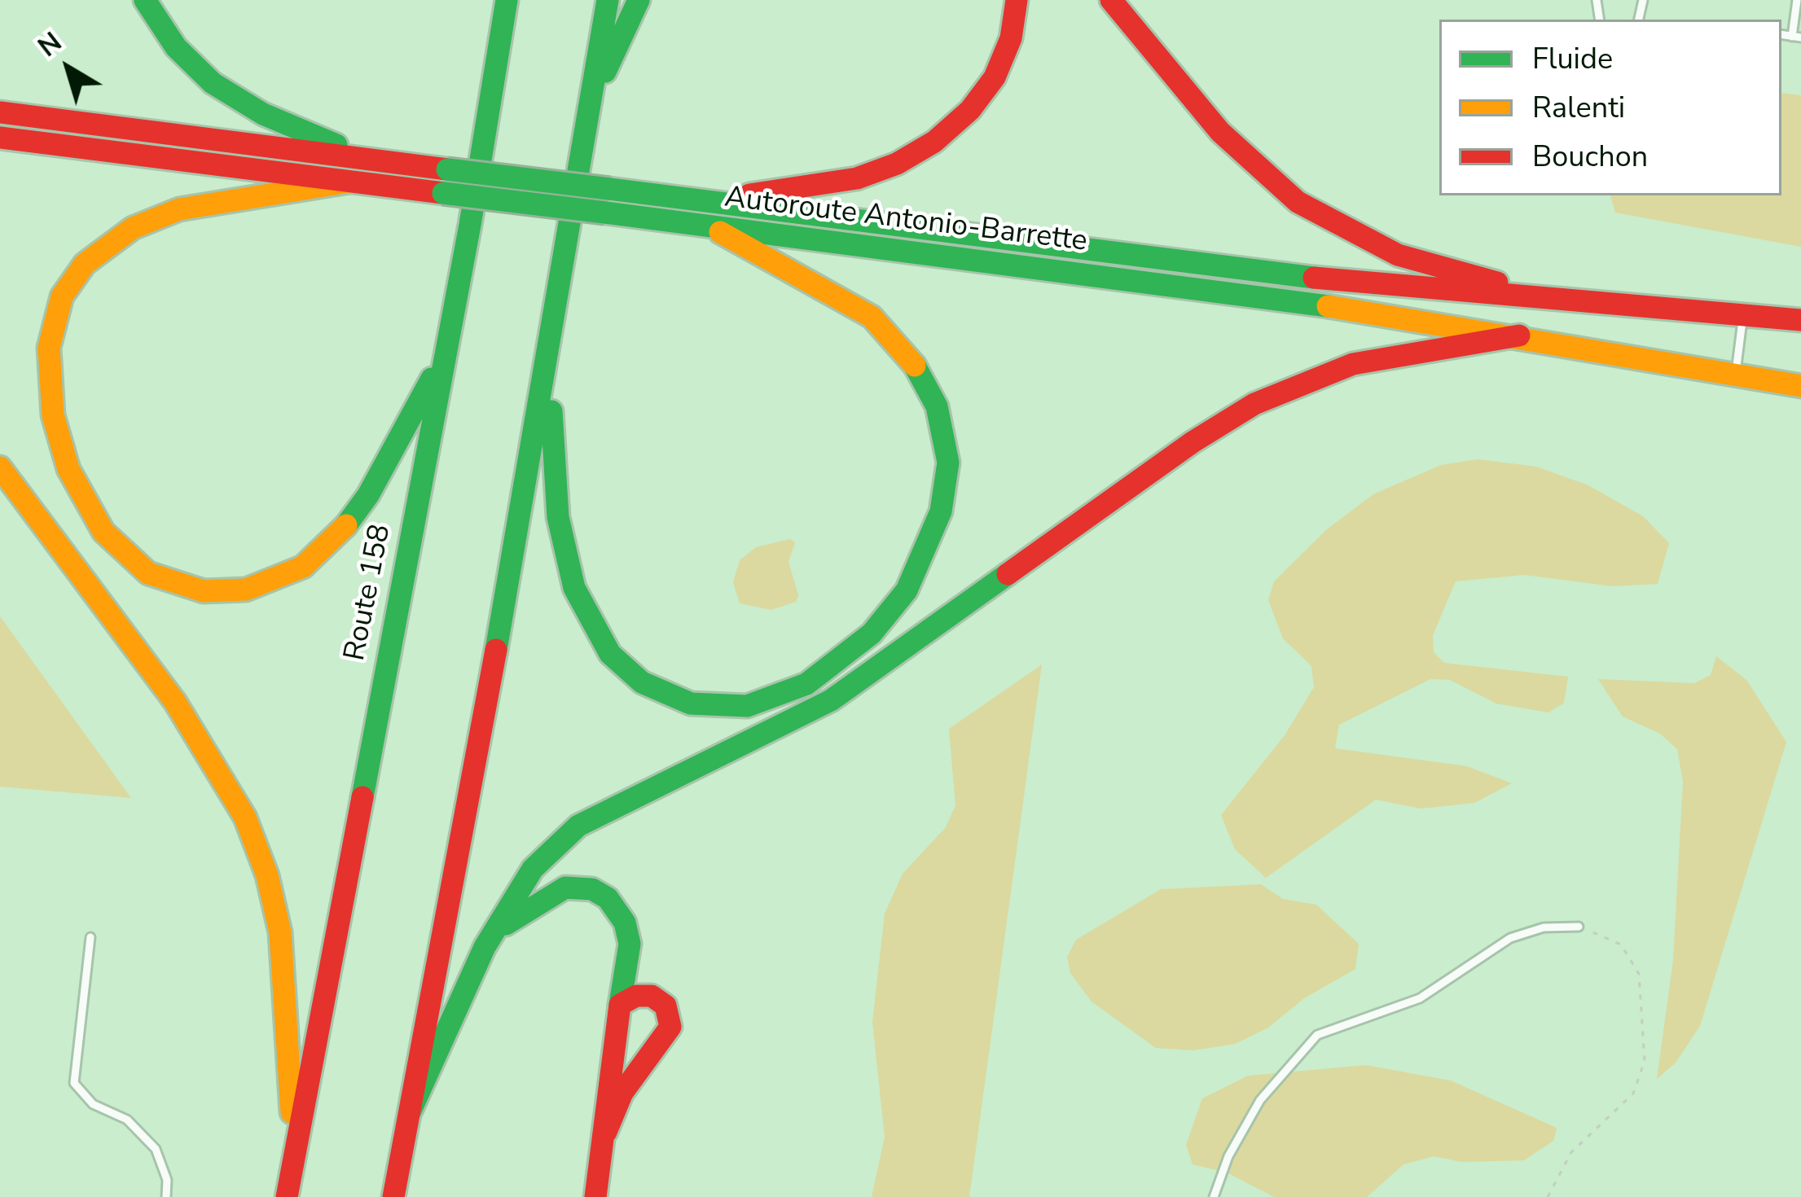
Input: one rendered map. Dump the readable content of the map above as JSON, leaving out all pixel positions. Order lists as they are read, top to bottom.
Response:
{
  "streets": {
    "main road": ["Autoroute Antonio-Barrette", "Route 158"]
  },
  "legend": ["Fluide", "Ralenti", "Bouchon"],
  "north": "top left"
}
